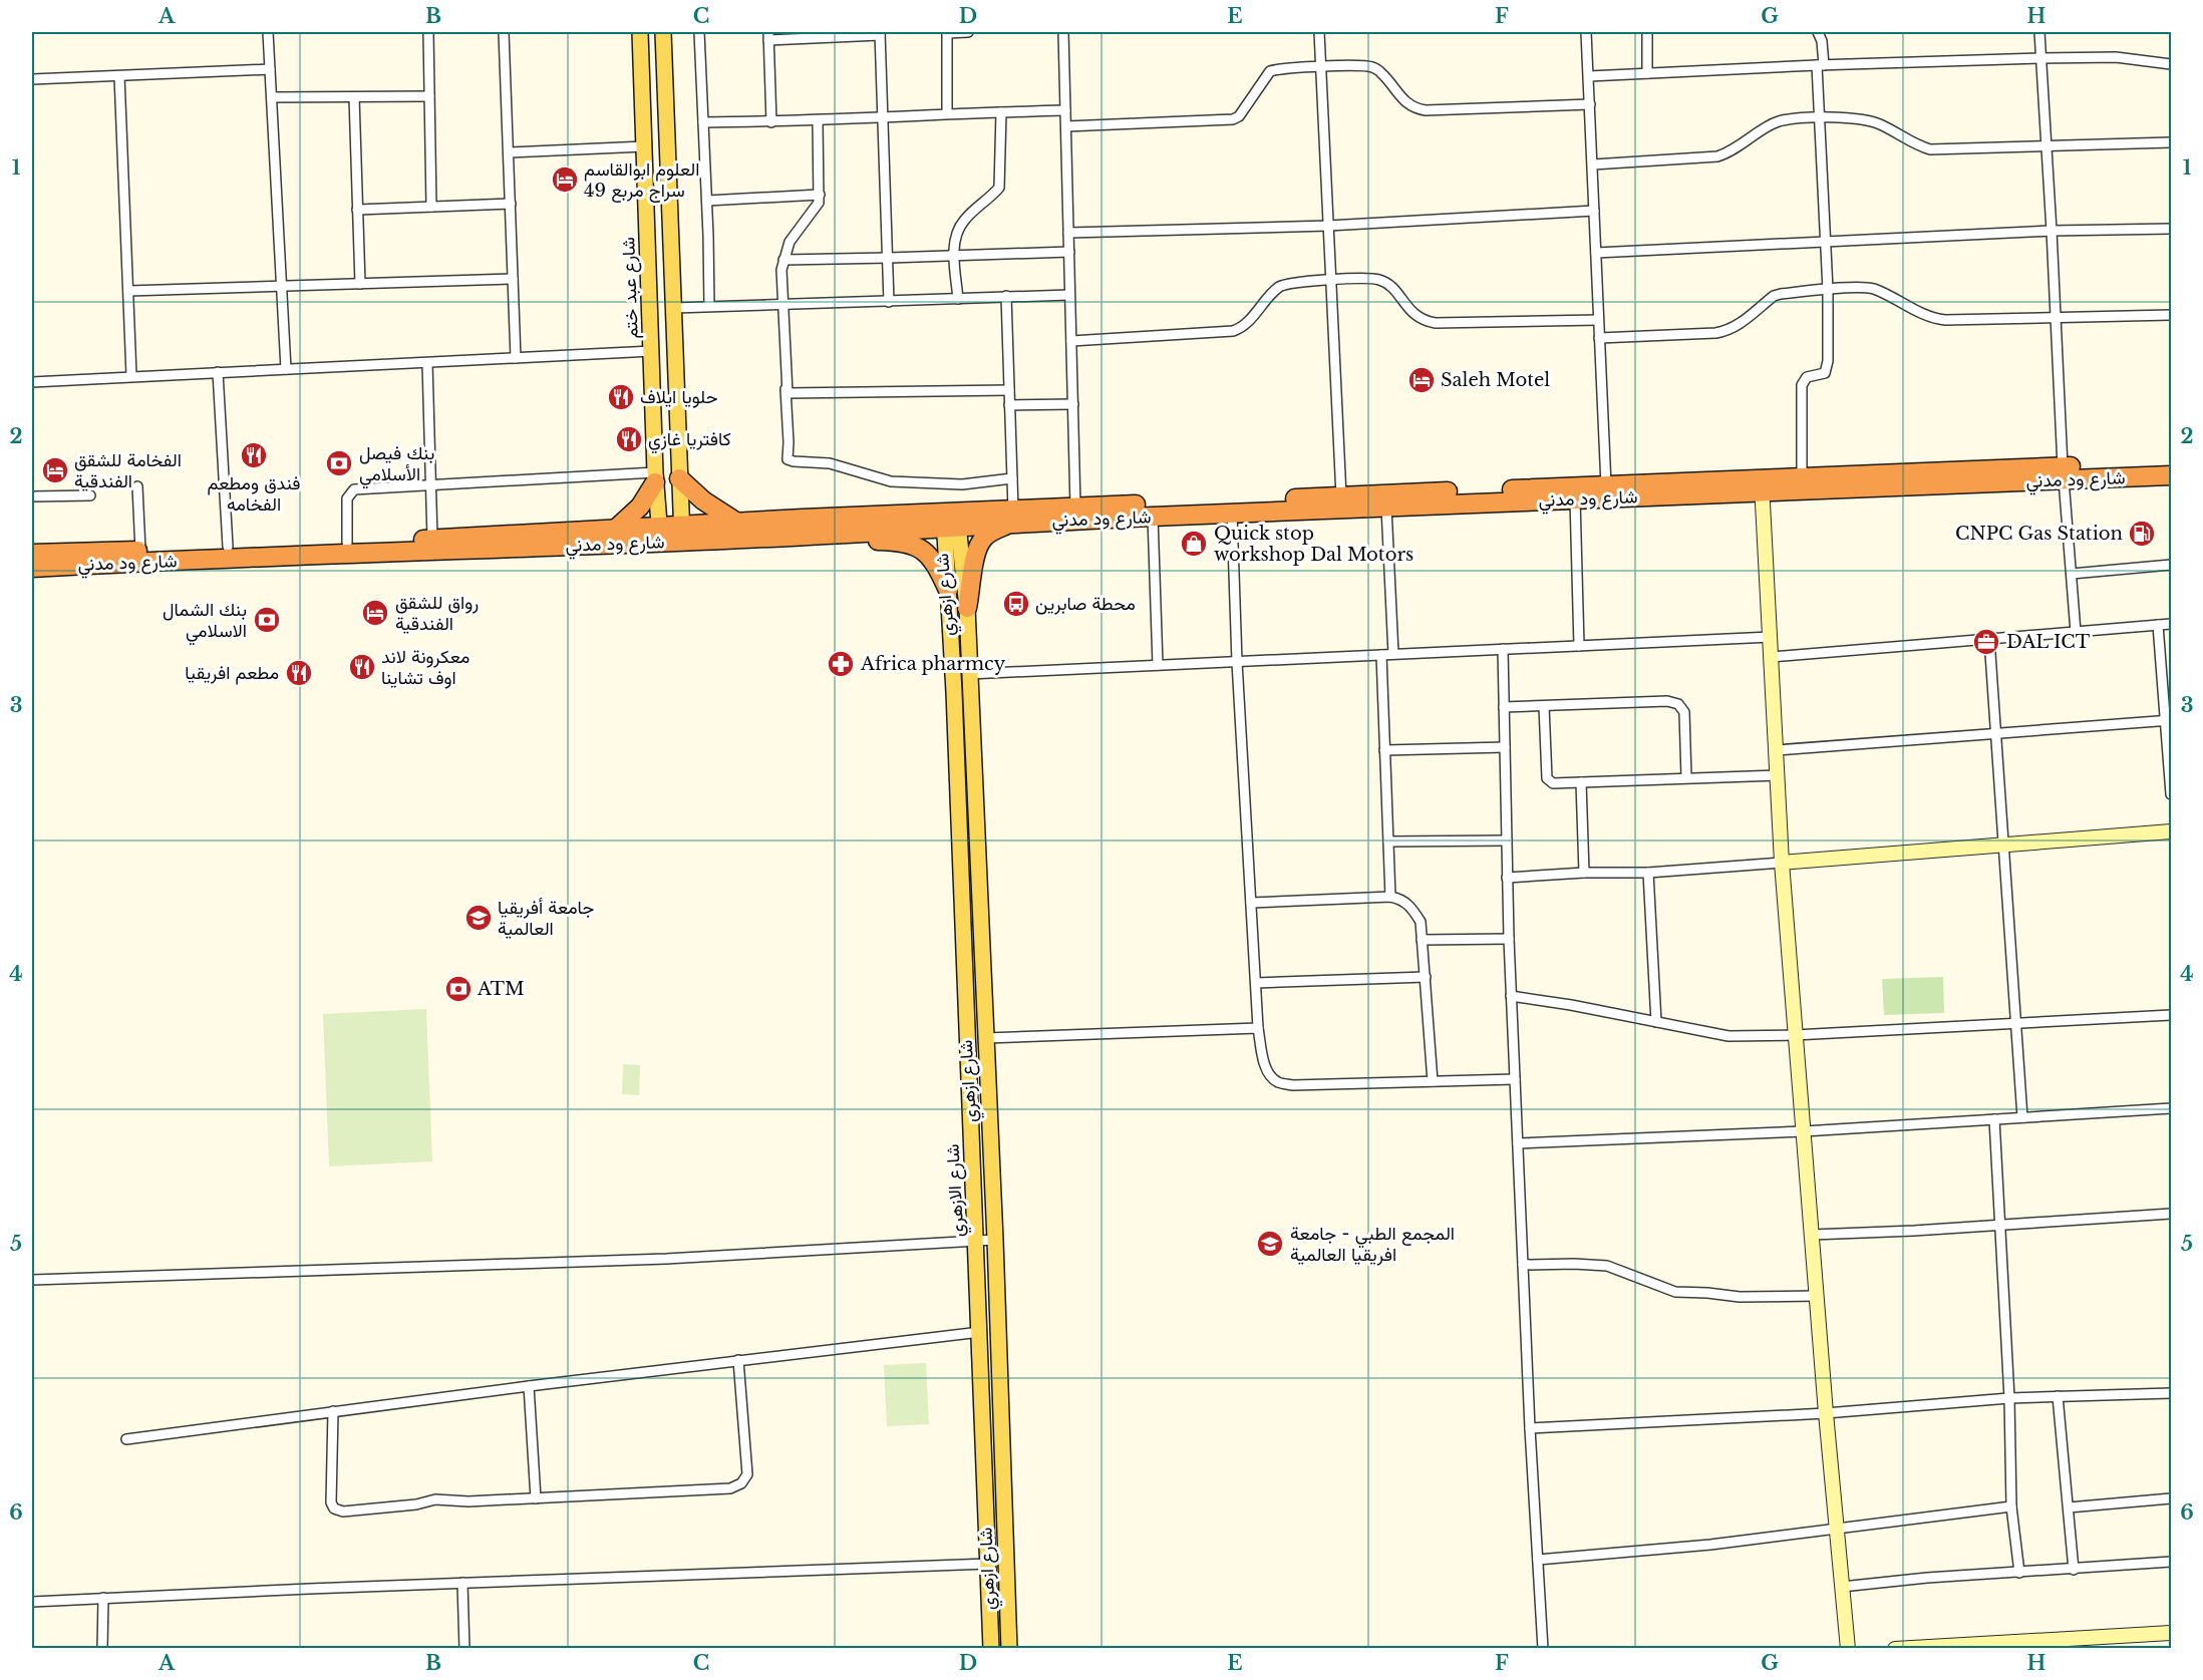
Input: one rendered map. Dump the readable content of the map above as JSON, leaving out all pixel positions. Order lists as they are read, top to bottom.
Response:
{
  "streets": {
    "highway": ["شارع ود مدني"],
    "main road": ["شارع عبد ختم", "شارع ازهري", "شارع الازهري"]
  },
  "crossings": [
    ["شارع عبد ختم", "شارع ود مدني"],
    ["شارع ود مدني", "شارع ازهري"],
    ["شارع ود مدني", "شارع الازهري"],
    ["شارع ازهري", "شارع الازهري"]
  ],
  "places": {
    "hotel": [
      "العلوم ابوالقاسم سراج مربع 49",
      "Saleh Motel",
      "الفخامة للشقق الفندقية",
      "رواق للشقق الفندقية"
    ],
    "restaurant": [
      "حلويا ايلاف",
      "كافتريا غازي",
      "فندق ومطعم الفخامه",
      "معكرونة لاند اوف تشاينا",
      "مطعم افريقيا"
    ],
    "bank": ["بنك فيصل الأسلامي", "بنك الشمال الاسلامي", "ATM"],
    "fuel station": ["CNPC Gas Station"],
    "shop": ["Quick stop workshop Dal Motors"],
    "bus stop": ["محطة صابرين"],
    "office": ["DAL ICT"],
    "pharmacy": ["Africa pharmcy"],
    "school or university": ["جامعة أفريقيا العالمية", "المجمع الطبي - جامعة افريقيا العالمية"]
  },
  "grid": {
    "columns": [
      "A",
      "B",
      "C",
      "D",
      "E",
      "F",
      "G",
      "H"
    ],
    "rows": [
      "1",
      "2",
      "3",
      "4",
      "5",
      "6"
    ]
  }
}
